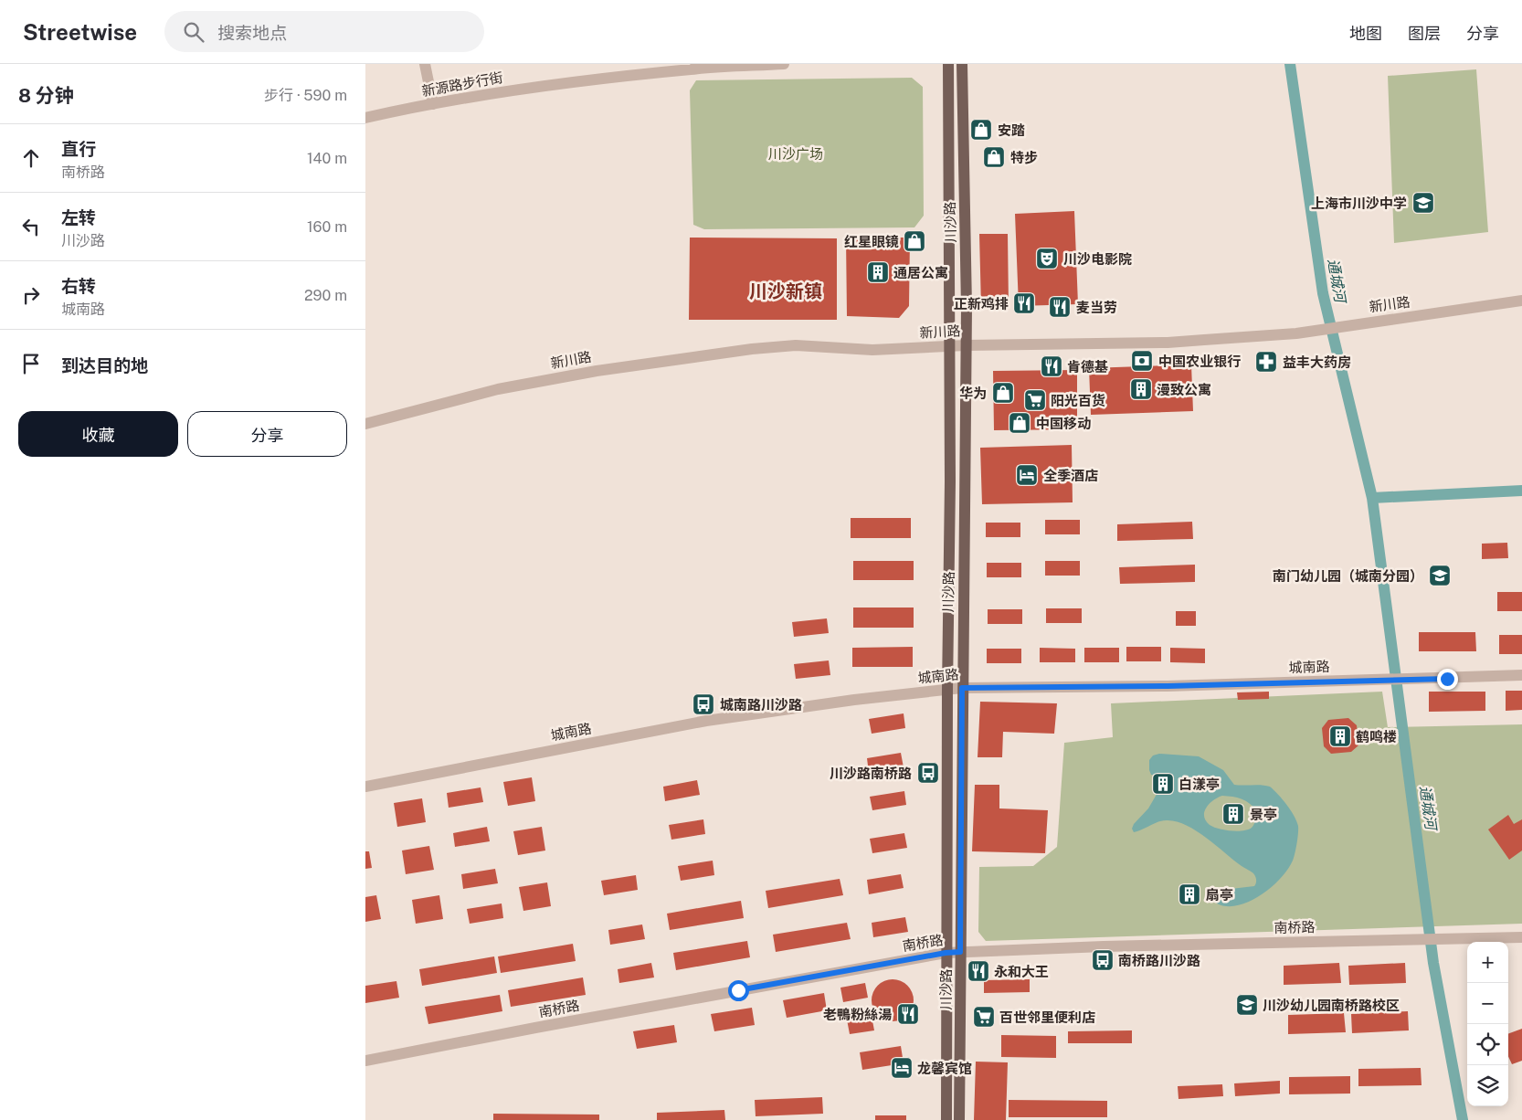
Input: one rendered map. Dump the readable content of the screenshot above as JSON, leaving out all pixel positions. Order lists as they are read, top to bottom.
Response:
{
  "streets": {
    "main road": ["川沙路"],
    "street": [
      "新源路步行街",
      "新川路",
      "城南路",
      "南桥路"
    ]
  },
  "crossings": [
    ["川沙路", "新川路"],
    ["川沙路", "城南路"],
    ["川沙路", "南桥路"]
  ],
  "districts": ["川沙新镇"],
  "water": ["通城河"],
  "parks": ["川沙广场"],
  "places": {
    "shop": [
      "安踏",
      "特步",
      "红星眼镜",
      "华为",
      "中国移动"
    ],
    "school or university": ["上海市川沙中学", "南门幼儿园（城南分园）", "川沙幼儿园南桥路校区"],
    "theatre": ["川沙电影院"],
    "building": [
      "通居公寓",
      "漫致公寓",
      "鹤鸣楼",
      "白漾亭",
      "景亭",
      "扇亭"
    ],
    "restaurant": [
      "正新鸡排",
      "麦当劳",
      "肯德基",
      "永和大王",
      "老鴨粉絲湯"
    ],
    "bank": ["中国农业银行"],
    "pharmacy": ["益丰大药房"],
    "supermarket": ["阳光百货", "百世邻里便利店"],
    "hotel": ["全季酒店", "龙馨宾馆"],
    "bus stop": ["城南路川沙路", "川沙路南桥路", "南桥路川沙路"]
  },
  "page": {
    "header": "Streetwise",
    "search": "搜索地点",
    "nav": ["地图", "图层", "分享"],
    "heading": ["8 分钟", "步行 · 590 m"],
    "list": [
      ["直行", "南桥路", "140 m"],
      ["左转", "川沙路", "160 m"],
      ["右转", "城南路", "290 m"],
      "到达目的地"
    ],
    "buttons": ["收藏", "分享"],
    "map_buttons": ["+", "−"]
  }
}
